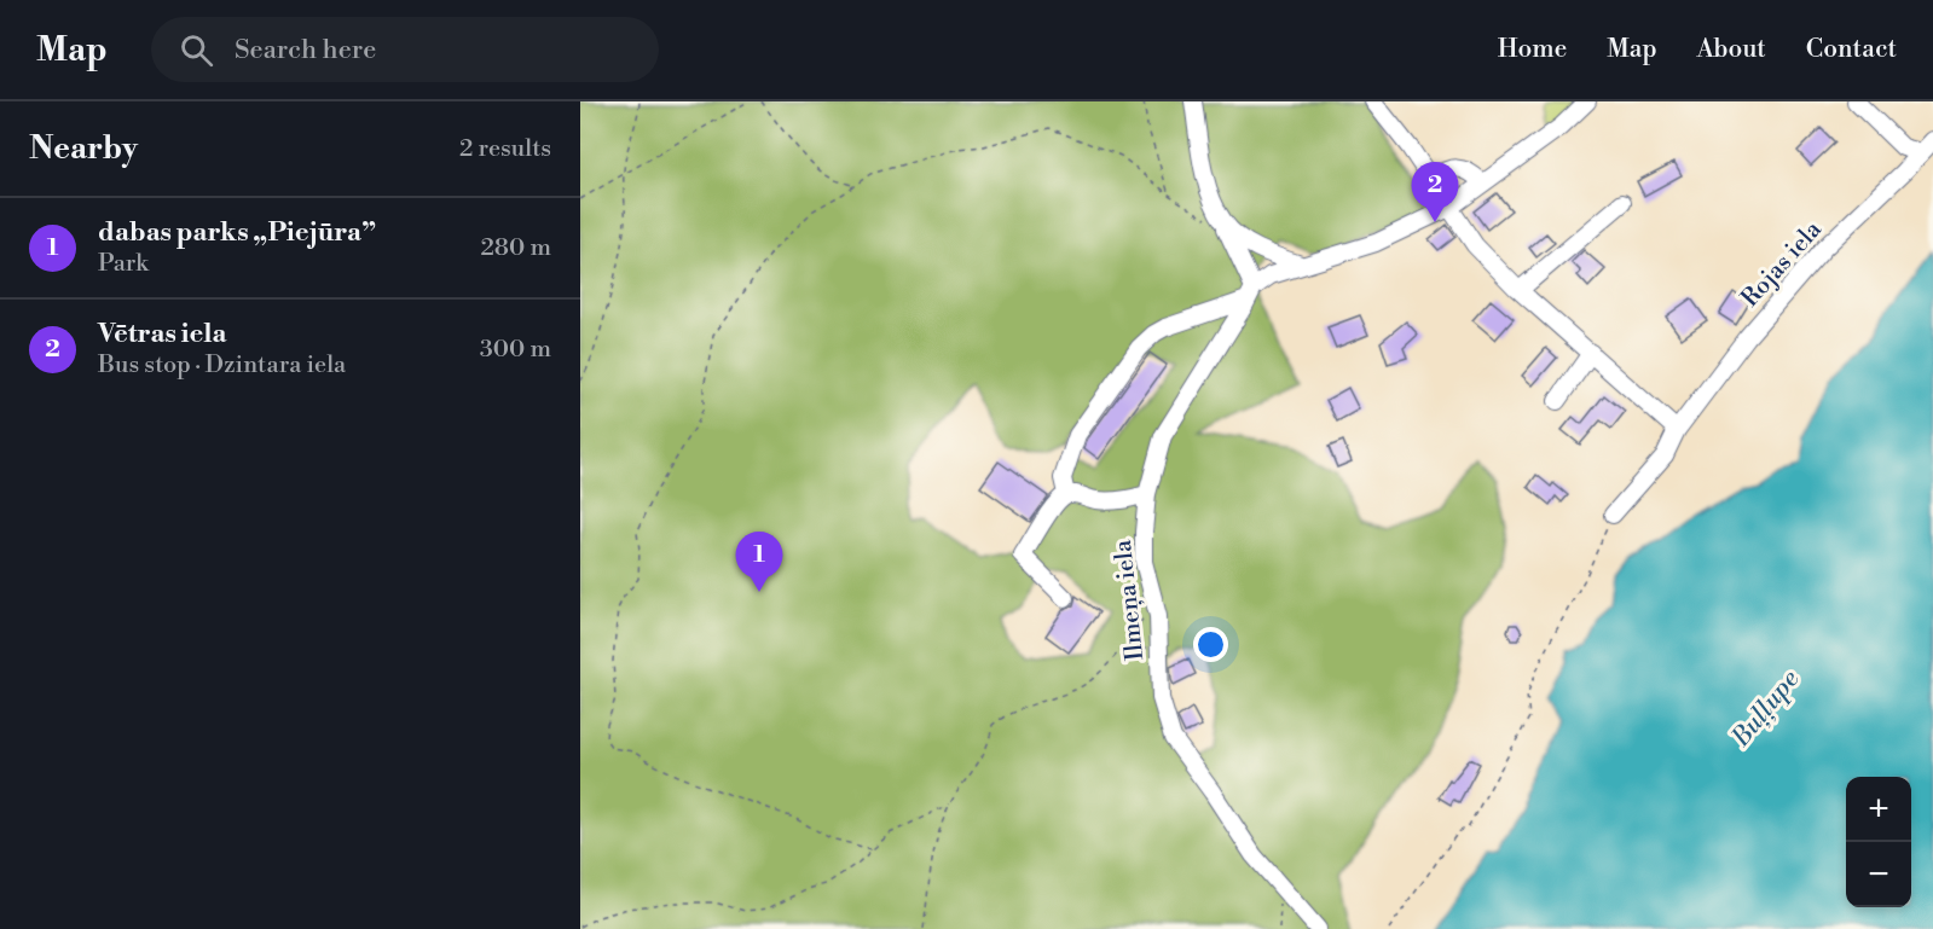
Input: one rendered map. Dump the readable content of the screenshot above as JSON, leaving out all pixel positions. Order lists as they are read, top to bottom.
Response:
{
  "streets": {
    "street": ["Rojas iela", "Ilmeņa iela"]
  },
  "water": ["Buļļupe"],
  "page": {
    "header": "Map",
    "search": "Search here",
    "nav": [
      "Home",
      "Map",
      "About",
      "Contact"
    ],
    "heading": ["Nearby", "2 results"],
    "pins": ["2", "1"],
    "list": [
      {
        "mark": "1",
        "name": "dabas parks „Piejūra”",
        "note": "Park",
        "value": "280 m"
      },
      {
        "mark": "2",
        "name": "Vētras iela",
        "note": "Bus stop · Dzintara iela",
        "value": "300 m"
      }
    ],
    "map_buttons": ["+", "−"]
  }
}
